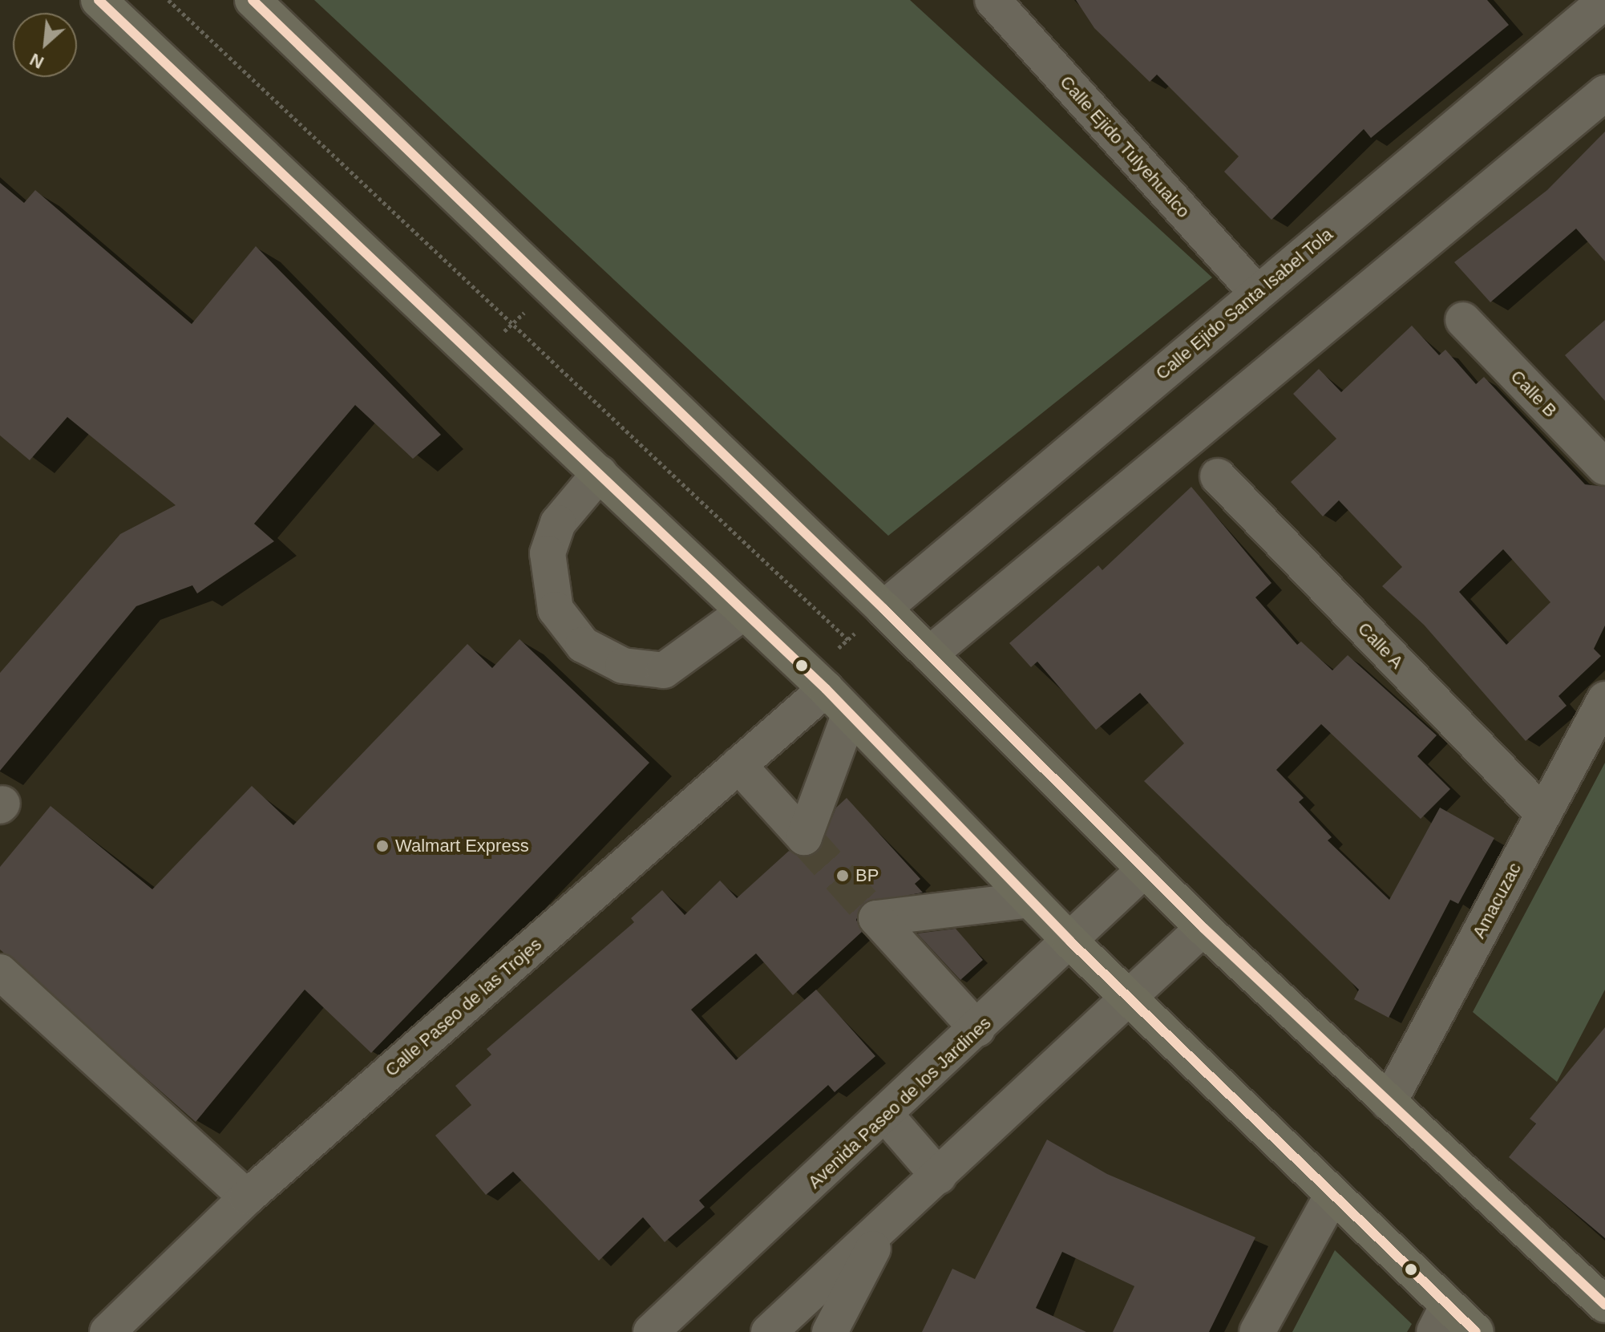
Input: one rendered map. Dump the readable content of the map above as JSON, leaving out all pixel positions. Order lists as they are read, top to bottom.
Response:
{
  "streets": {
    "street": [
      "Calle Ejido Tulyehualco",
      "Calle Ejido Santa Isabel Tola",
      "Calle B",
      "Calle A",
      "Amacuzac",
      "Calle Paseo de las Trojes",
      "Avenida Paseo de los Jardines"
    ]
  },
  "crossings": [
    ["Calle Ejido Tulyehualco", "Calle Ejido Santa Isabel Tola"],
    ["Calle A", "Amacuzac"]
  ],
  "places": ["Walmart Express", "BP"],
  "north": "bottom left"
}
